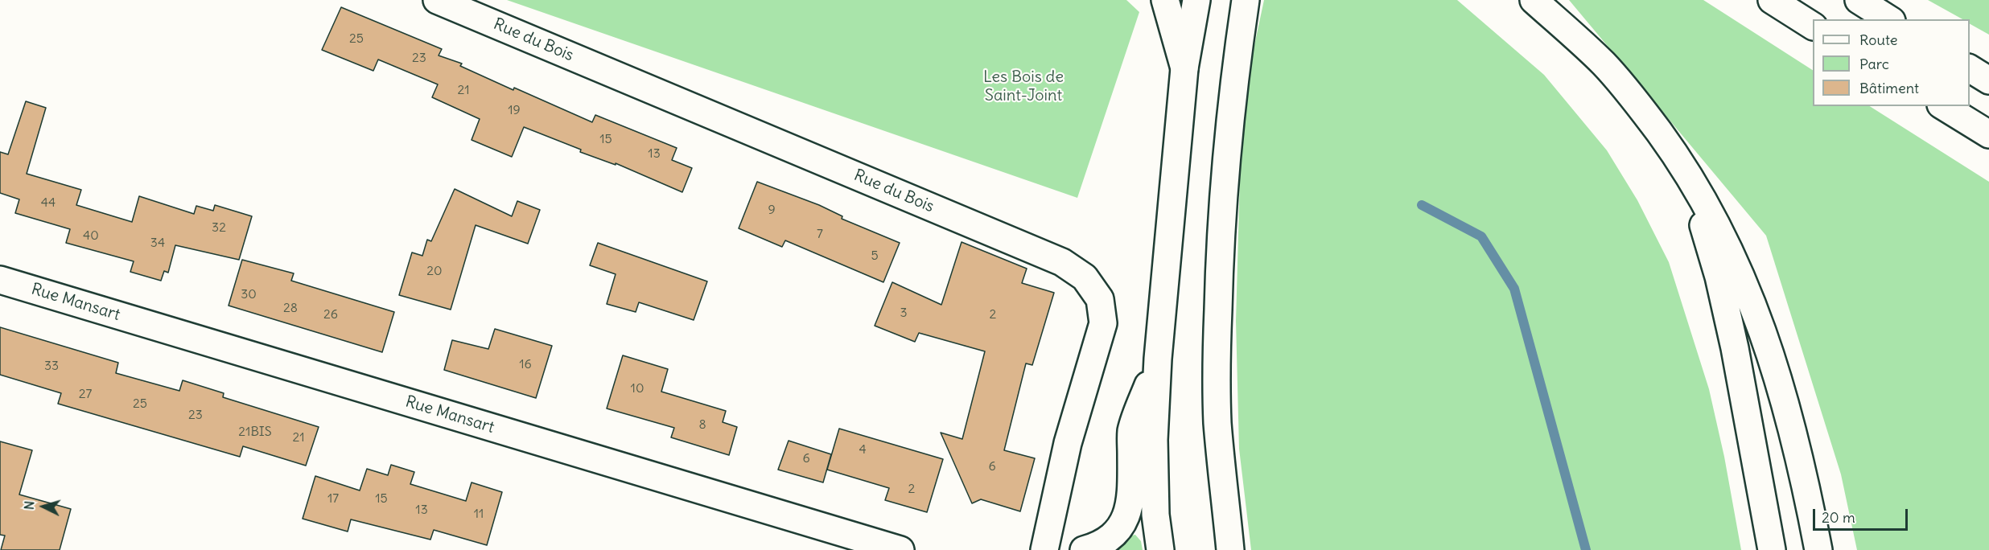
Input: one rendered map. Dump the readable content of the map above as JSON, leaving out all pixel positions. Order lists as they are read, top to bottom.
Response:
{
  "streets": {
    "main road": ["Rue du Bois", "Rue Mansart"]
  },
  "parks": ["Les Bois de Saint-Joint"],
  "house_numbers": [
    "25",
    "23",
    "21",
    "19",
    "15",
    "13",
    "44",
    "9",
    "32",
    "7",
    "40",
    "34",
    "5",
    "20",
    "30",
    "28",
    "3",
    "26",
    "2",
    "16",
    "33",
    "10",
    "27",
    "25",
    "23",
    "8",
    "21BIS",
    "21",
    "4",
    "6",
    "6",
    "2",
    "17",
    "15",
    "13",
    "11"
  ],
  "legend": ["Route", "Parc", "Bâtiment"],
  "scale_bar": "20 m",
  "north": "left"
}
